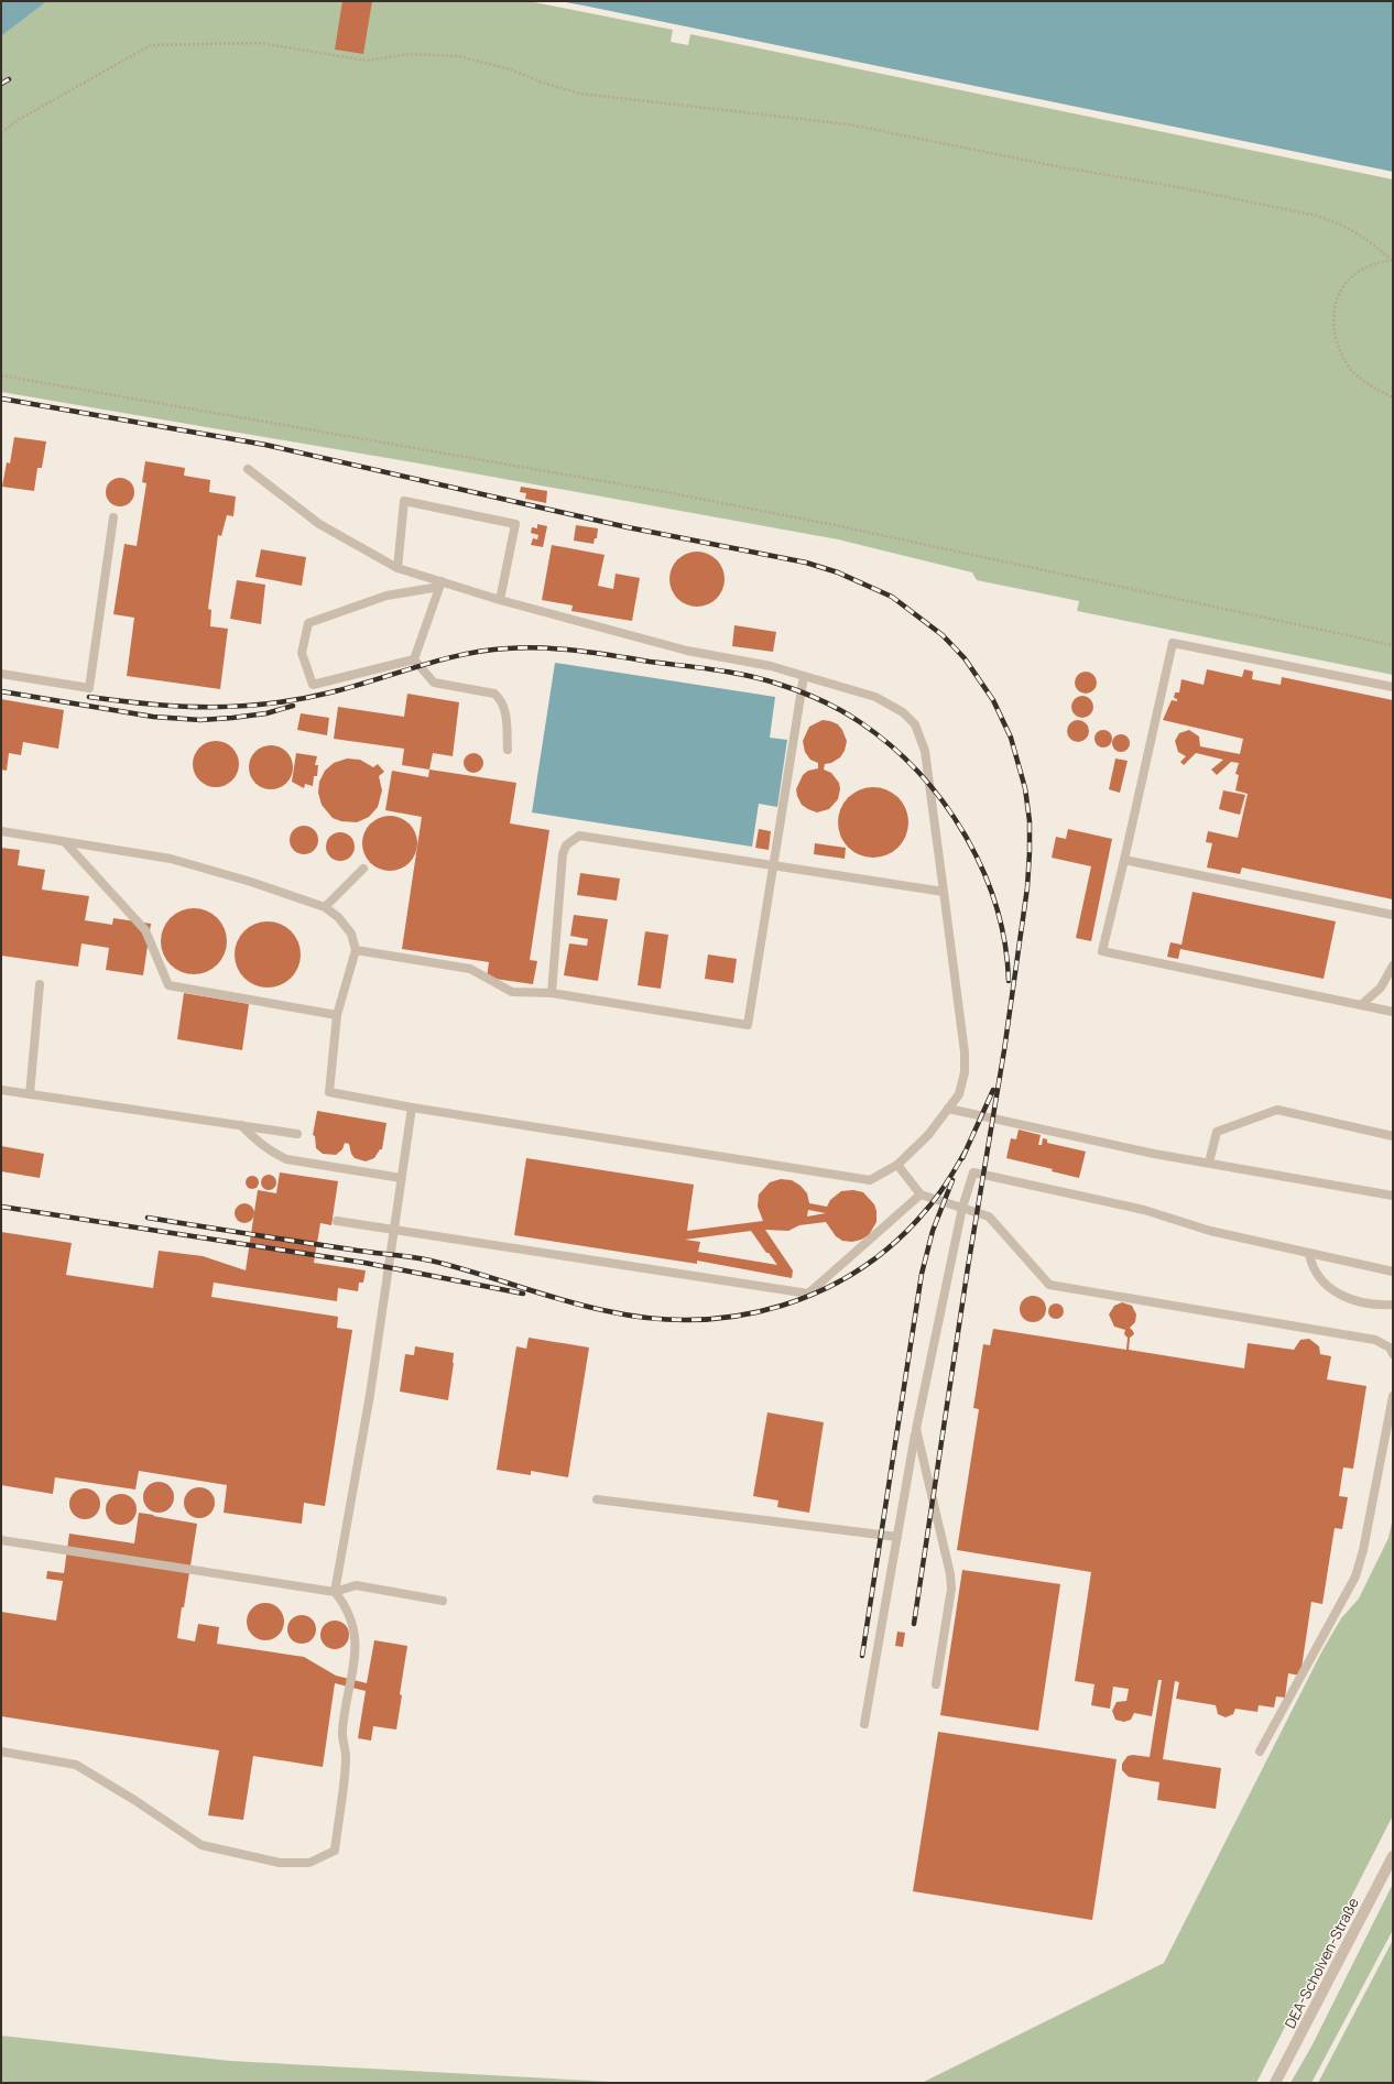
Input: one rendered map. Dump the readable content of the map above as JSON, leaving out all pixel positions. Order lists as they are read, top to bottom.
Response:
{
  "streets": {
    "street": ["DEA-Scholven-Straße"]
  }
}
